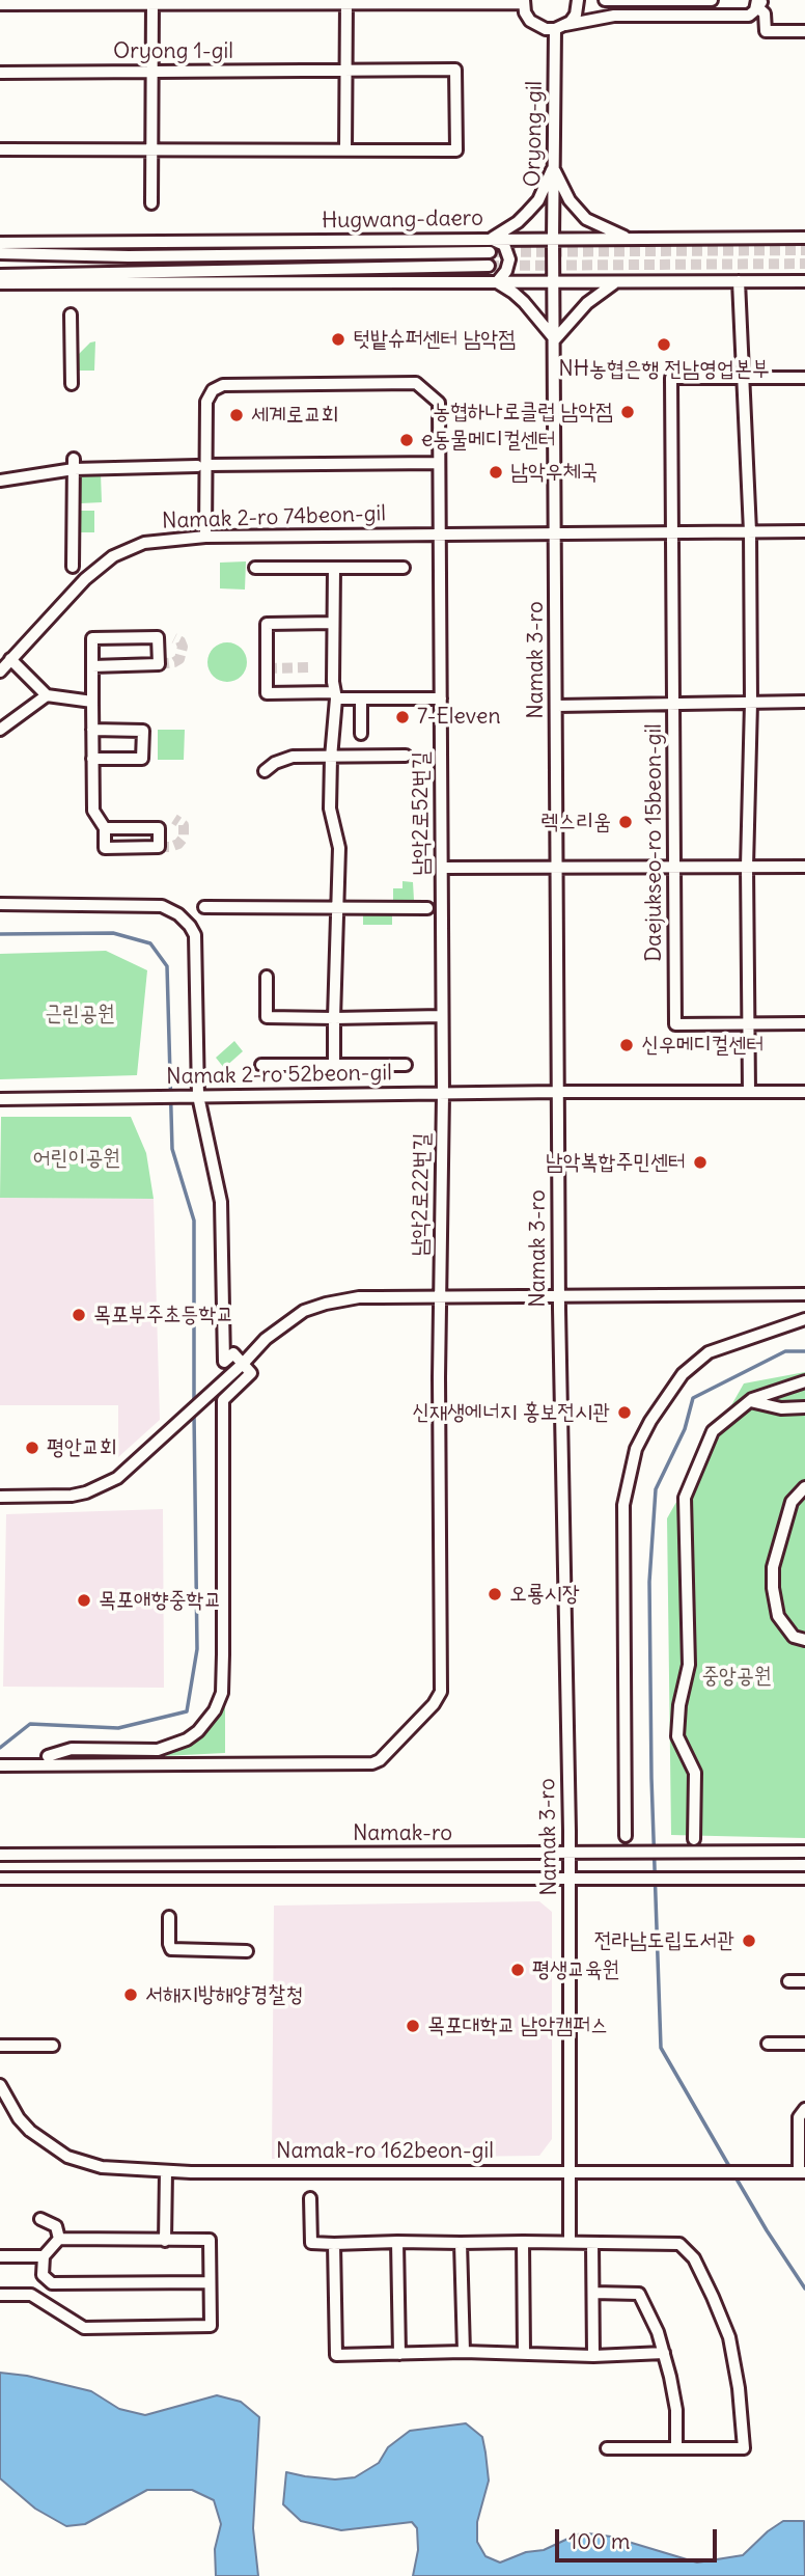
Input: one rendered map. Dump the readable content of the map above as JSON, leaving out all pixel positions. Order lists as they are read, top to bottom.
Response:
{
  "streets": {
    "street": [
      "Oryong 1-gil",
      "Oryong-gil",
      "Hugwang-daero",
      "Namak 2-ro 74beon-gil",
      "Namak 3-ro",
      "남악2로52번길",
      "Daejukseo-ro 15beon-gil",
      "Namak 2-ro 52beon-gil",
      "남악2로22번길",
      "Namak-ro",
      "Namak-ro 162beon-gil"
    ]
  },
  "crossings": [
    ["Oryong-gil", "Hugwang-daero"],
    ["Oryong-gil", "Namak 3-ro"],
    ["Hugwang-daero", "Namak 3-ro"],
    ["Namak 2-ro 74beon-gil", "Namak 3-ro"],
    ["Namak 2-ro 74beon-gil", "남악2로52번길"],
    ["Namak 2-ro 74beon-gil", "Daejukseo-ro 15beon-gil"],
    ["Namak 3-ro", "Namak 2-ro 52beon-gil"],
    ["Namak 3-ro", "Namak-ro"],
    ["Namak 3-ro", "Namak-ro 162beon-gil"],
    ["남악2로52번길", "Namak 2-ro 52beon-gil"],
    ["남악2로52번길", "남악2로22번길"],
    ["Namak 2-ro 52beon-gil", "남악2로22번길"]
  ],
  "parks": ["근린공원", "어린이공원", "중앙공원"],
  "places": [
    "텃밭슈퍼센터 남악점",
    "NH농협은행 전남영업본부",
    "농협하나로클럽 남악점",
    "세계로교회",
    "e동물메디컬센터",
    "남악우체국",
    "7-Eleven",
    "렉스리움",
    "신우메디컬센터",
    "남악복합주민센터",
    "목포부주초등학교",
    "신재생에너지 홍보전시관",
    "평안교회",
    "오룡시장",
    "목포애향중학교",
    "전라남도립도서관",
    "평생교육원",
    "서해지방해양경찰청",
    "목포대학교 남악캠퍼스"
  ],
  "scale_bar": "100 m"
}
